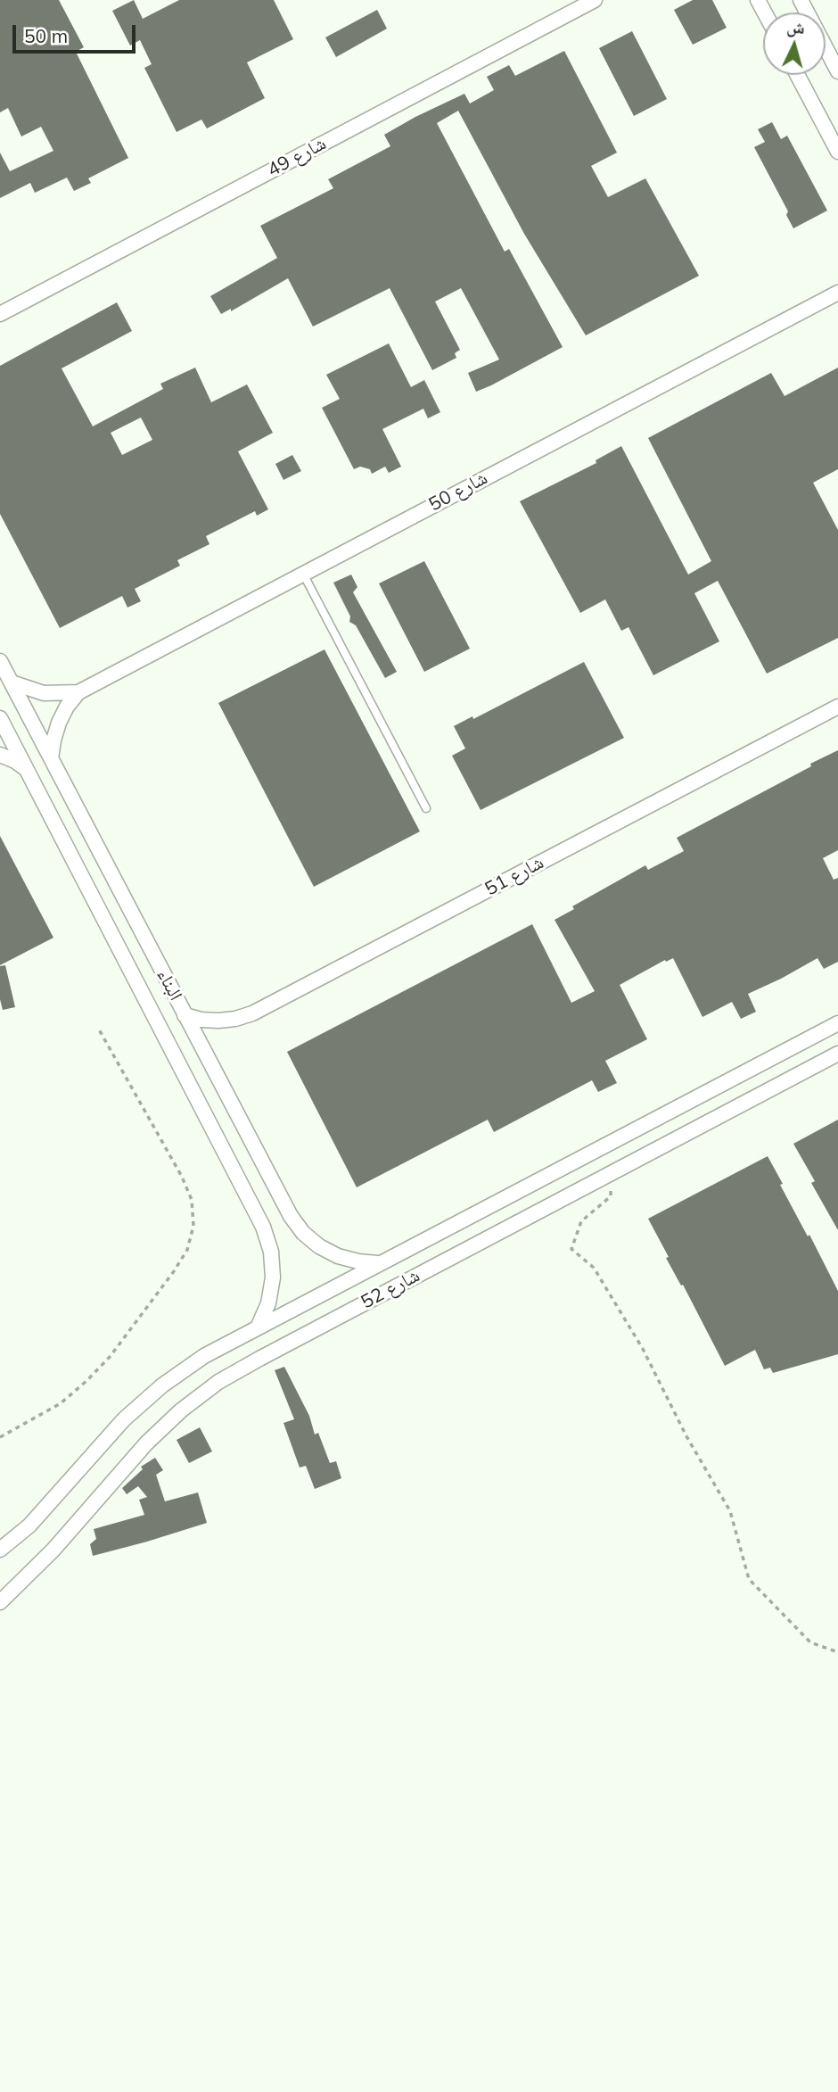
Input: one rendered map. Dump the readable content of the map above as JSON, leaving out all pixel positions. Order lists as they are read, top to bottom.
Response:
{
  "streets": {
    "street": [
      "شارع 49",
      "شارع 50",
      "شارع 51",
      "البناء",
      "شارع 52"
    ]
  },
  "crossings": [
    ["شارع 50", "البناء"],
    ["شارع 51", "البناء"],
    ["البناء", "شارع 52"]
  ],
  "scale_bar": "50 m",
  "north": "top"
}
